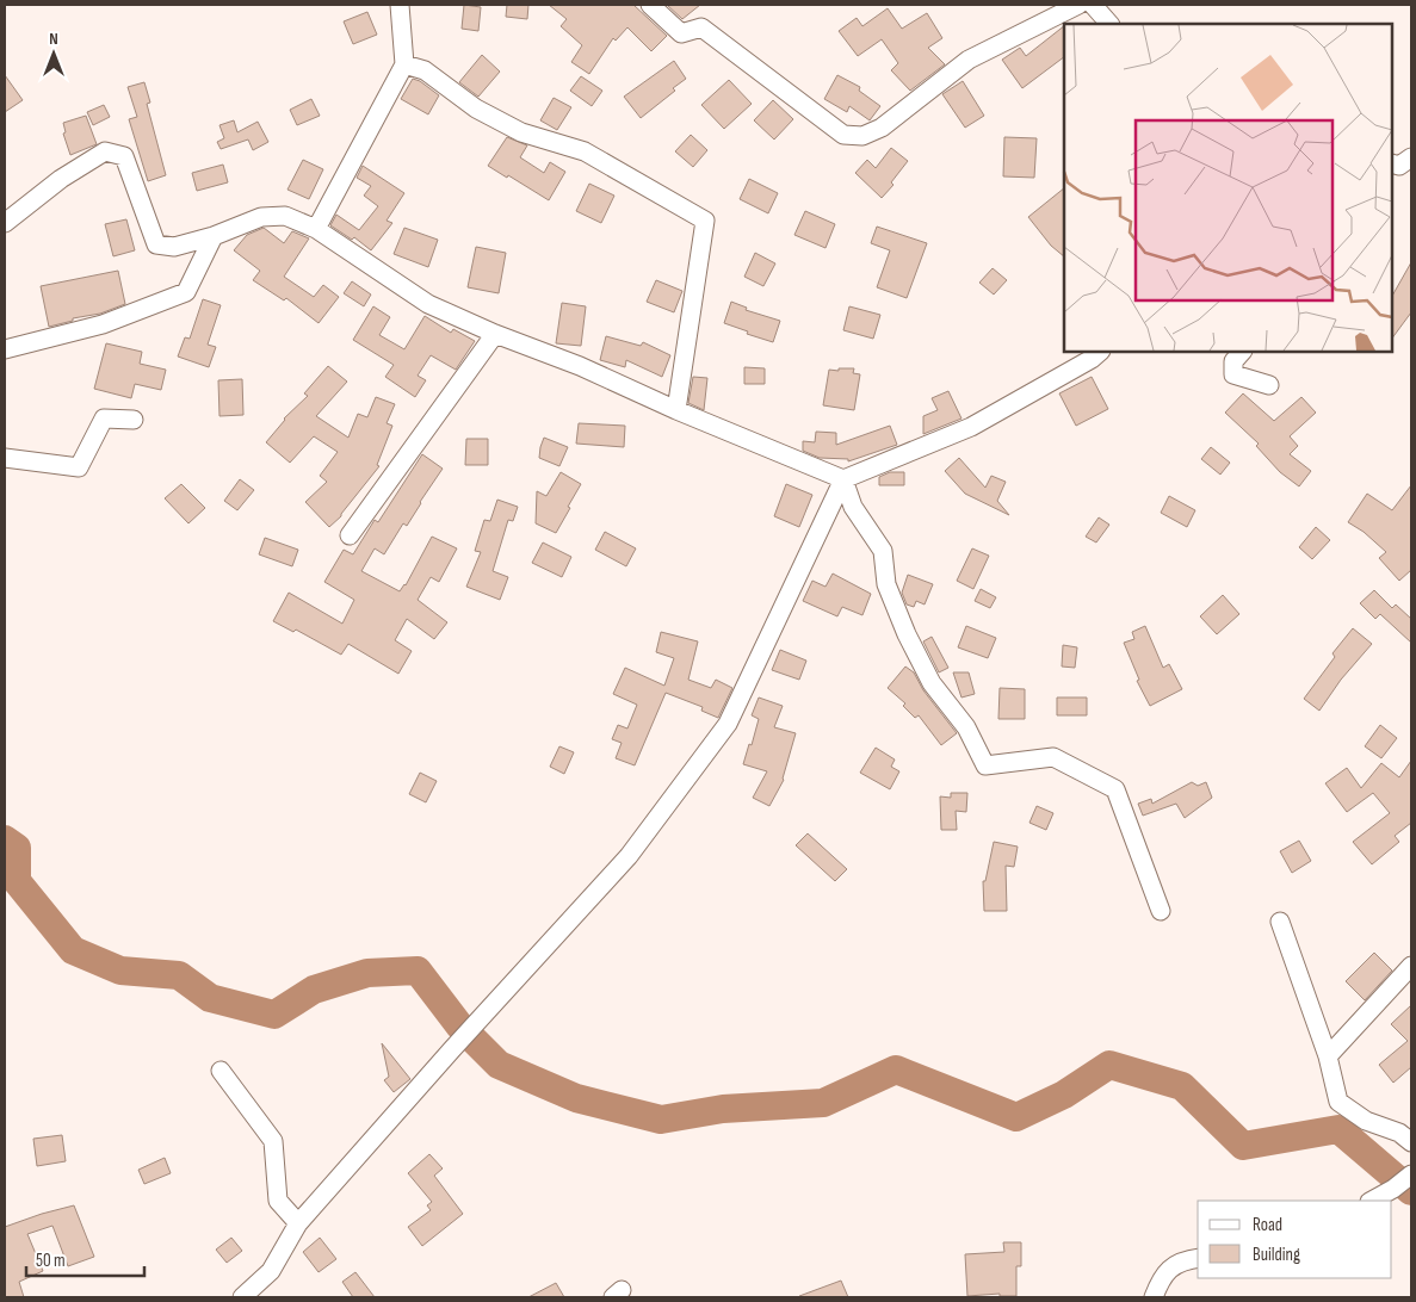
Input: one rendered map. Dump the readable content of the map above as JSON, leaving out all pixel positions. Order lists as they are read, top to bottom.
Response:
{
  "legend": ["Road", "Building"],
  "scale_bar": "50 m",
  "north": "top"
}
